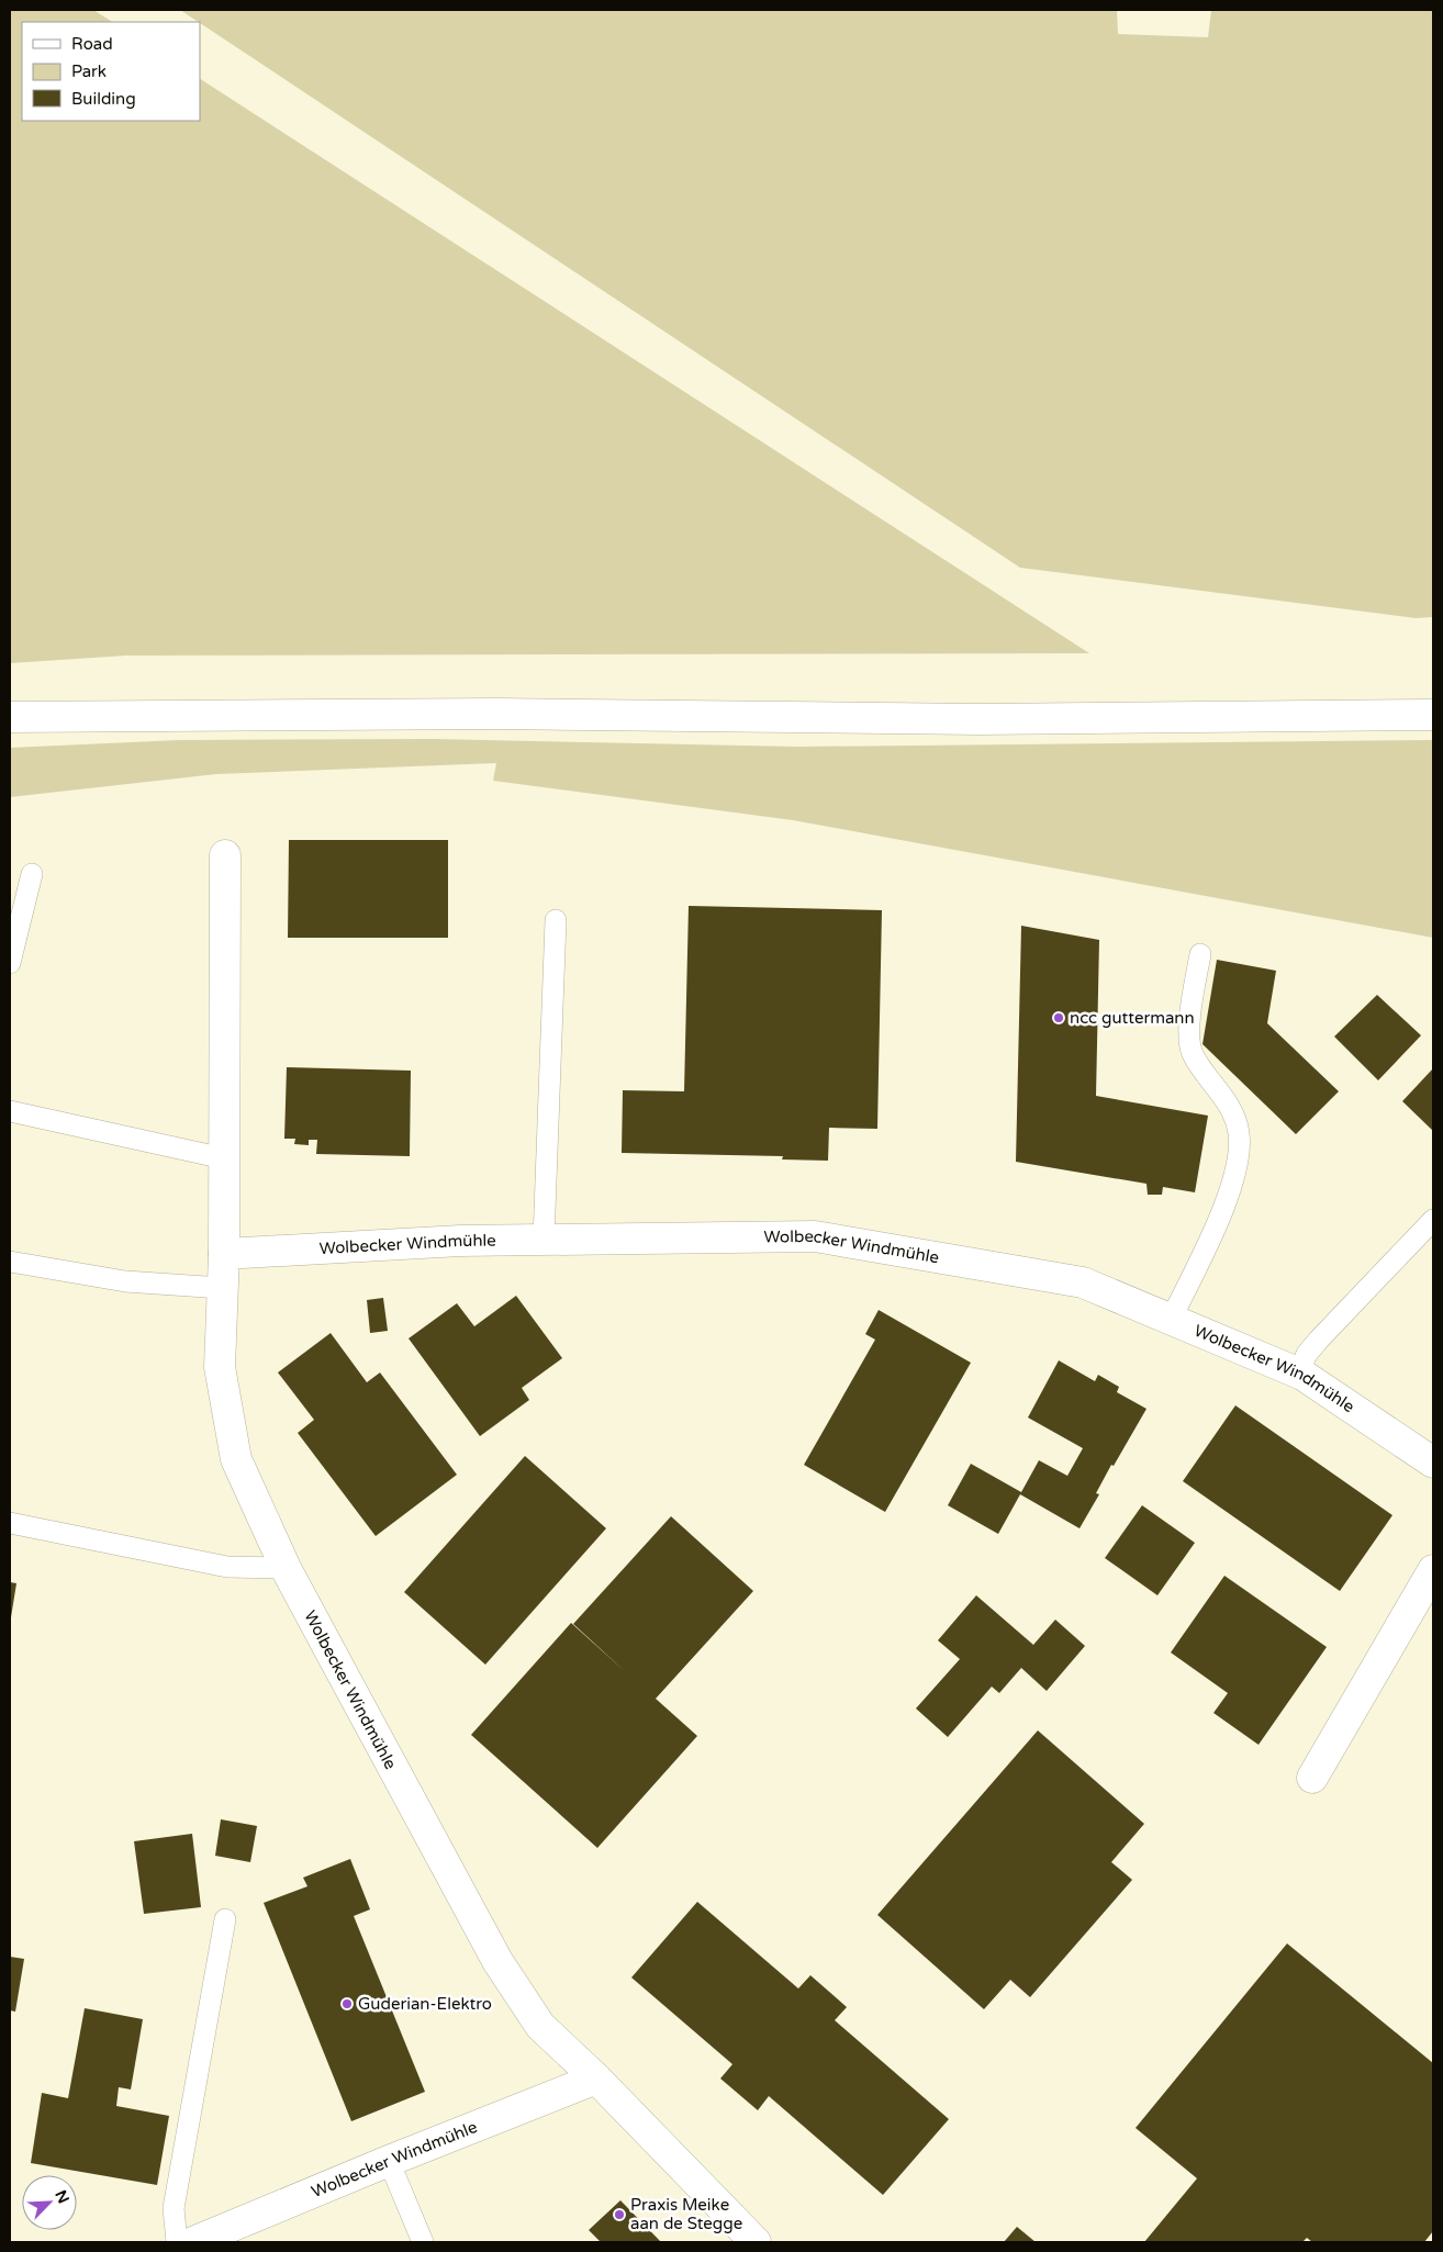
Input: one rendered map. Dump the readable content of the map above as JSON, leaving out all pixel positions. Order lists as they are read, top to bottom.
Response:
{
  "streets": {
    "street": ["Wolbecker Windmühle"]
  },
  "places": ["ncc guttermann", "Guderian-Elektro", "Praxis Meike aan de Stegge"],
  "legend": ["Road", "Park", "Building"],
  "north": "top right"
}
